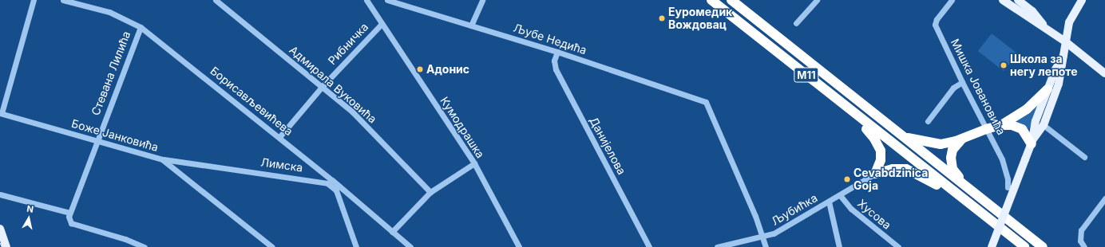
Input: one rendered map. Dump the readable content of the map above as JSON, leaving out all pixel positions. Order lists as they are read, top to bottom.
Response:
{
  "streets": {
    "highway": ["M11"],
    "street": [
      "Љубе Недића",
      "Рибничка",
      "Стевана Лилића",
      "Адмирала Вуковића",
      "Мишка Јовановића",
      "Борисављевићева",
      "Кумодрашка",
      "Боже Јанковића",
      "Данијелова",
      "Лимска",
      "Љубићка",
      "Хусова"
    ]
  },
  "crossings": [
    ["Љубе Недића", "Данијелова"],
    ["Љубе Недића", "Љубићка"],
    ["Рибничка", "Адмирала Вуковића"],
    ["Рибничка", "Борисављевићева"],
    ["Рибничка", "Кумодрашка"],
    ["Стевана Лилића", "Борисављевићева"],
    ["Стевана Лилића", "Боже Јанковића"],
    ["Боже Јанковића", "Лимска"],
    ["Љубићка", "Хусова"]
  ],
  "places": [
    "Еуромедик Вождовац",
    "Школа за негу лепоте",
    "Адонис",
    "Cevabdzinica Goja"
  ],
  "north": "top"
}
